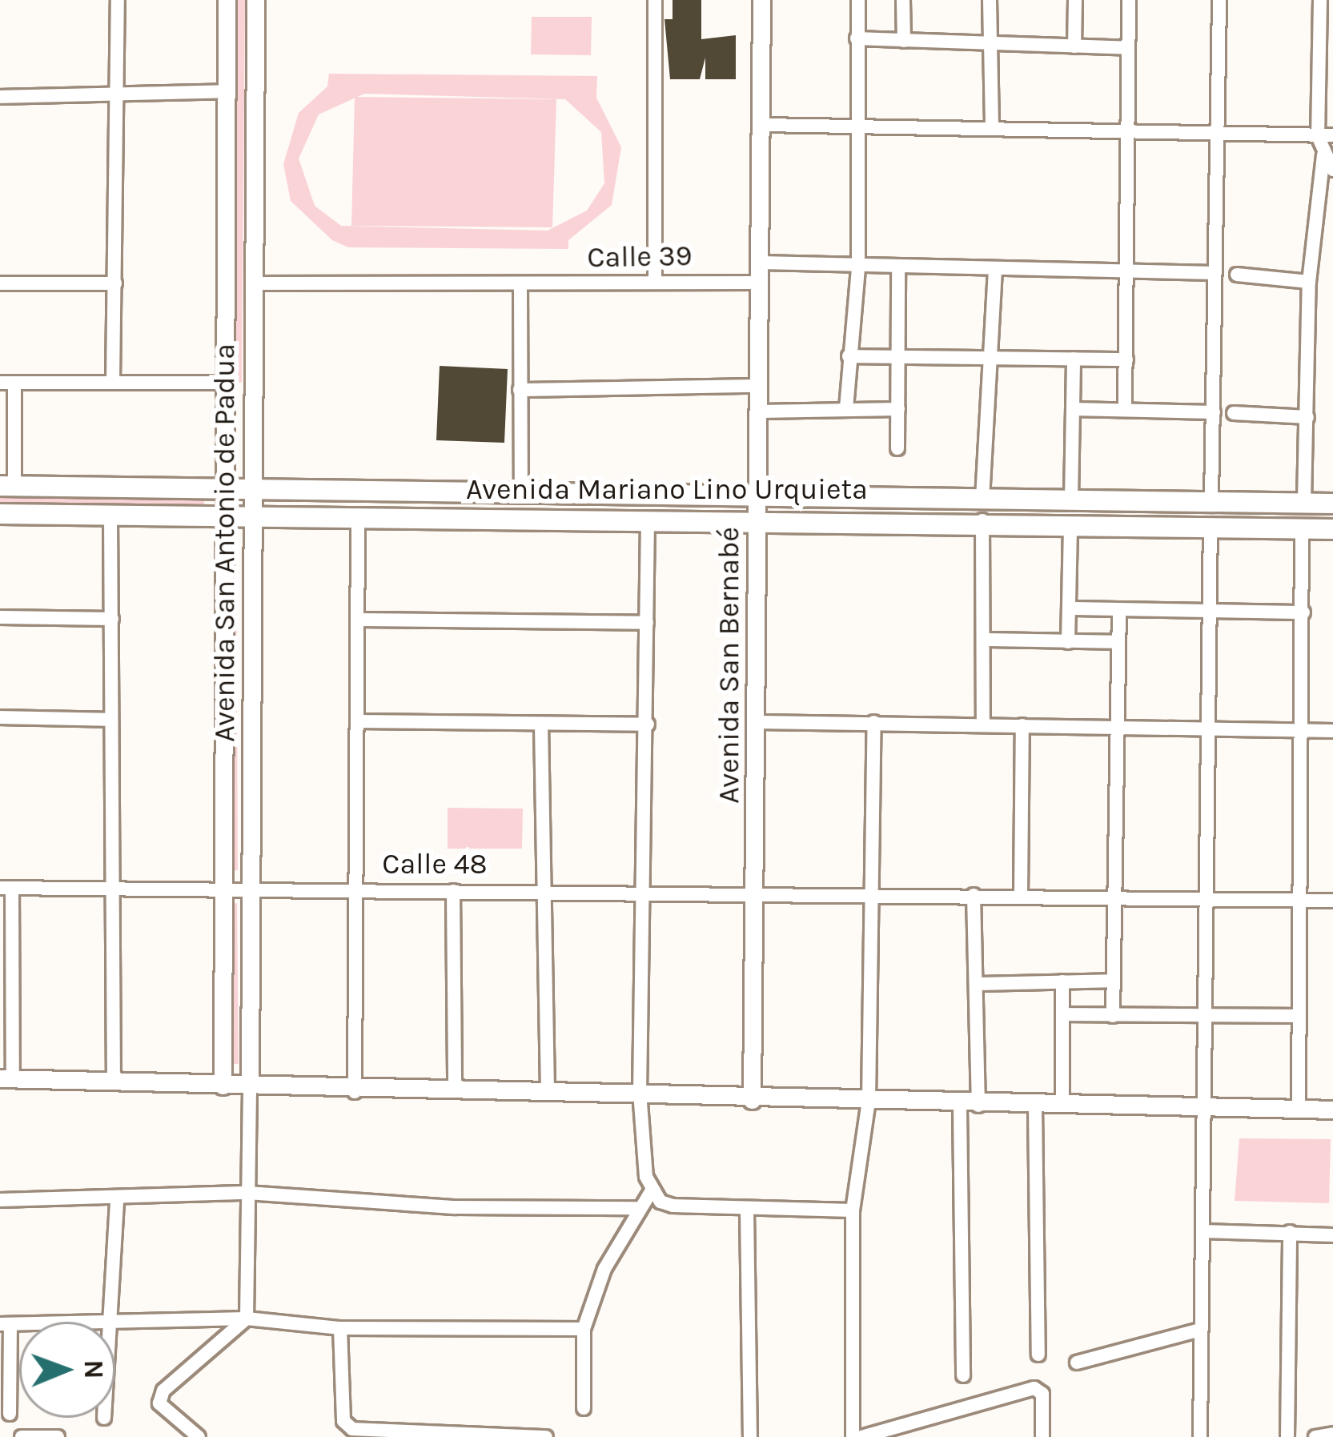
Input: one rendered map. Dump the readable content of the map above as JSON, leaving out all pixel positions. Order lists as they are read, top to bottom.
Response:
{
  "streets": {
    "main road": ["Avenida Mariano Lino Urquieta"],
    "street": [
      "Calle 39",
      "Avenida San Antonio de Padua",
      "Avenida San Bernabé",
      "Calle 48"
    ]
  },
  "crossings": [
    ["Calle 39", "Avenida San Antonio de Padua"],
    ["Calle 39", "Avenida San Bernabé"],
    ["Avenida Mariano Lino Urquieta", "Avenida San Antonio de Padua"],
    ["Avenida Mariano Lino Urquieta", "Avenida San Bernabé"],
    ["Avenida San Antonio de Padua", "Calle 48"],
    ["Avenida San Bernabé", "Calle 48"]
  ],
  "north": "right"
}
